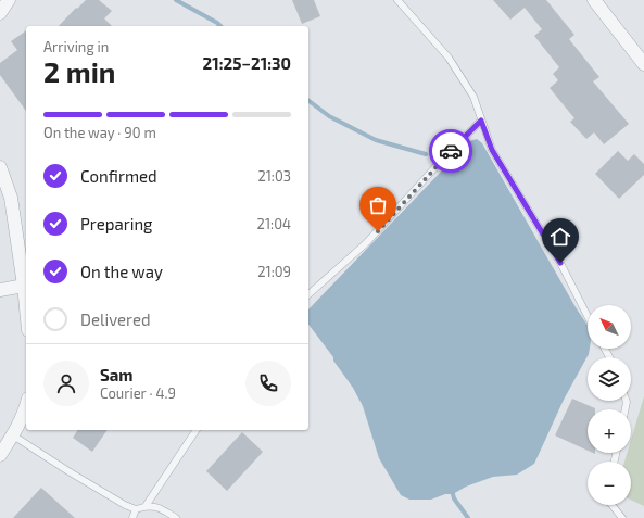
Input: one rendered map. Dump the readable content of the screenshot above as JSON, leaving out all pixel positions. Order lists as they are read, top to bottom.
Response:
{
  "north": "top left",
  "page": {
    "heading": ["2 min", "Arriving in", "21:25–21:30"],
    "panel": ["Sam", "Courier · 4.9"],
    "bar": "On the way · 90 m",
    "list": [
      ["Confirmed", "21:03"],
      ["Preparing", "21:04"],
      ["On the way", "21:09"],
      "Delivered"
    ],
    "map_buttons": ["+", "−"]
  }
}
